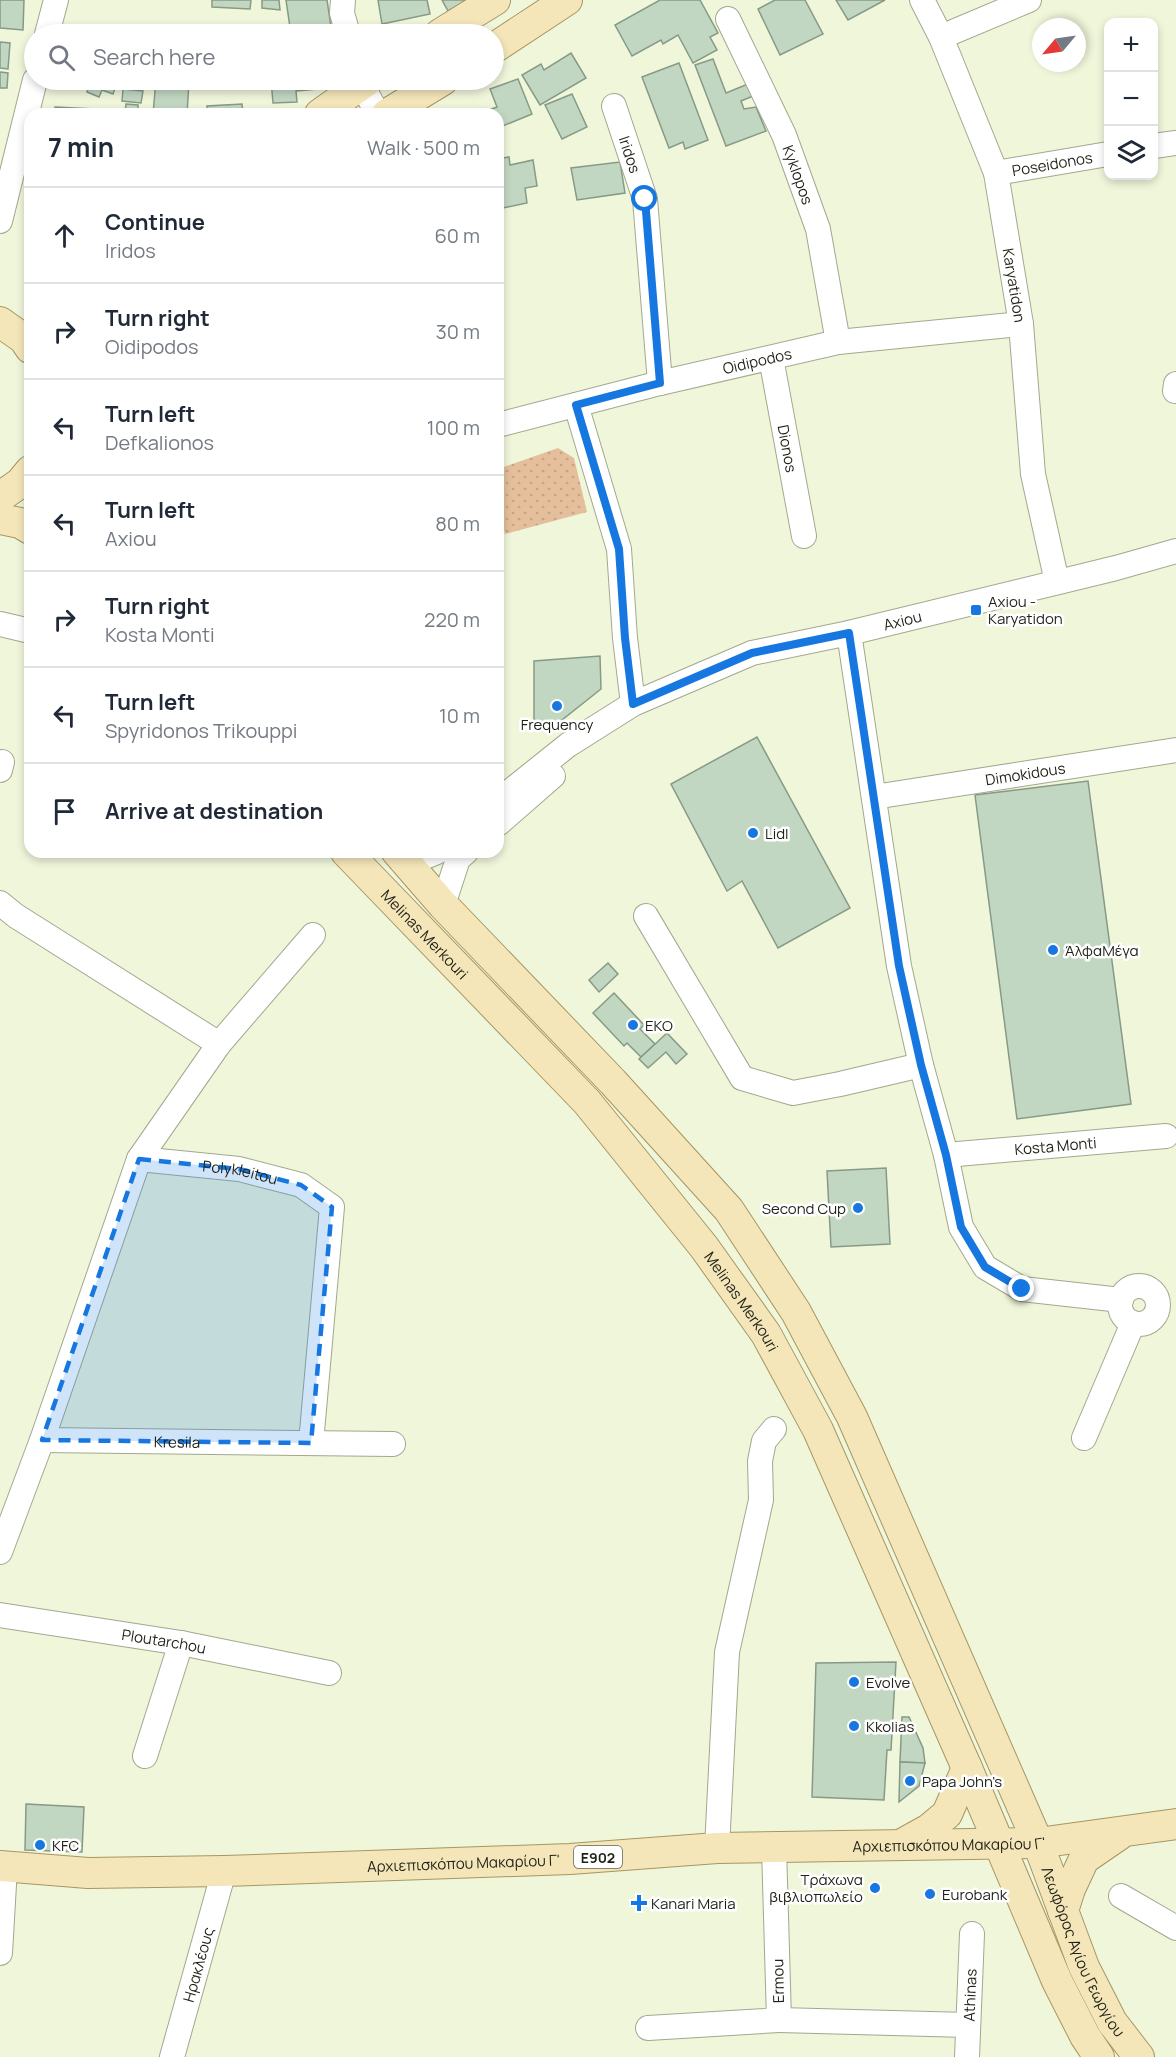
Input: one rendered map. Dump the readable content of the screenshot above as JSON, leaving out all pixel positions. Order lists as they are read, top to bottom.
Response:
{
  "streets": {
    "main road": [
      "Melinas Merkouri",
      "Αρχιεπισκόπου Μακαρίου Γ'",
      "E902",
      "Λεωφόρος Αγίου Γεωργίου"
    ],
    "street": [
      "Iridos",
      "Poseidonos",
      "Kyklopos",
      "Karyatidon",
      "Oidipodos",
      "Dionos",
      "Axiou",
      "Dimokidous",
      "Kosta Monti",
      "Polykleitou",
      "Kresila",
      "Ploutarchou",
      "Ηρακλέους",
      "Ermou",
      "Athinas"
    ]
  },
  "crossings": [
    ["Iridos", "Oidipodos"],
    ["Poseidonos", "Karyatidon"],
    ["Kyklopos", "Oidipodos"],
    ["Karyatidon", "Oidipodos"],
    ["Karyatidon", "Axiou"],
    ["Oidipodos", "Dionos"],
    ["Melinas Merkouri", "Αρχιεπισκόπου Μακαρίου Γ'"],
    ["Polykleitou", "Kresila"],
    ["Αρχιεπισκόπου Μακαρίου Γ'", "Λεωφόρος Αγίου Γεωργίου"],
    ["Αρχιεπισκόπου Μακαρίου Γ'", "Ηρακλέους"],
    ["Αρχιεπισκόπου Μακαρίου Γ'", "Ermou"]
  ],
  "places": {
    "transit": ["Axiou - Karyatidon"],
    "other": [
      "Frequency",
      "Lidl",
      "ΆλφαΜέγα",
      "EKO",
      "Second Cup",
      "Evolve",
      "Kkolias",
      "Papa John's",
      "KFC",
      "Τράχωνα βιβλιοπωλείο",
      "Eurobank"
    ],
    "health": ["Kanari Maria"]
  },
  "north": "bottom left",
  "page": {
    "map_buttons": ["+", "−"],
    "search": "Search here",
    "heading": ["7 min", "Walk · 500 m"],
    "list": [
      ["Continue", "Iridos", "60 m"],
      ["Turn right", "Oidipodos", "30 m"],
      ["Turn left", "Defkalionos", "100 m"],
      ["Turn left", "Axiou", "80 m"],
      ["Turn right", "Kosta Monti", "220 m"],
      ["Turn left", "Spyridonos Trikouppi", "10 m"],
      "Arrive at destination"
    ]
  }
}
